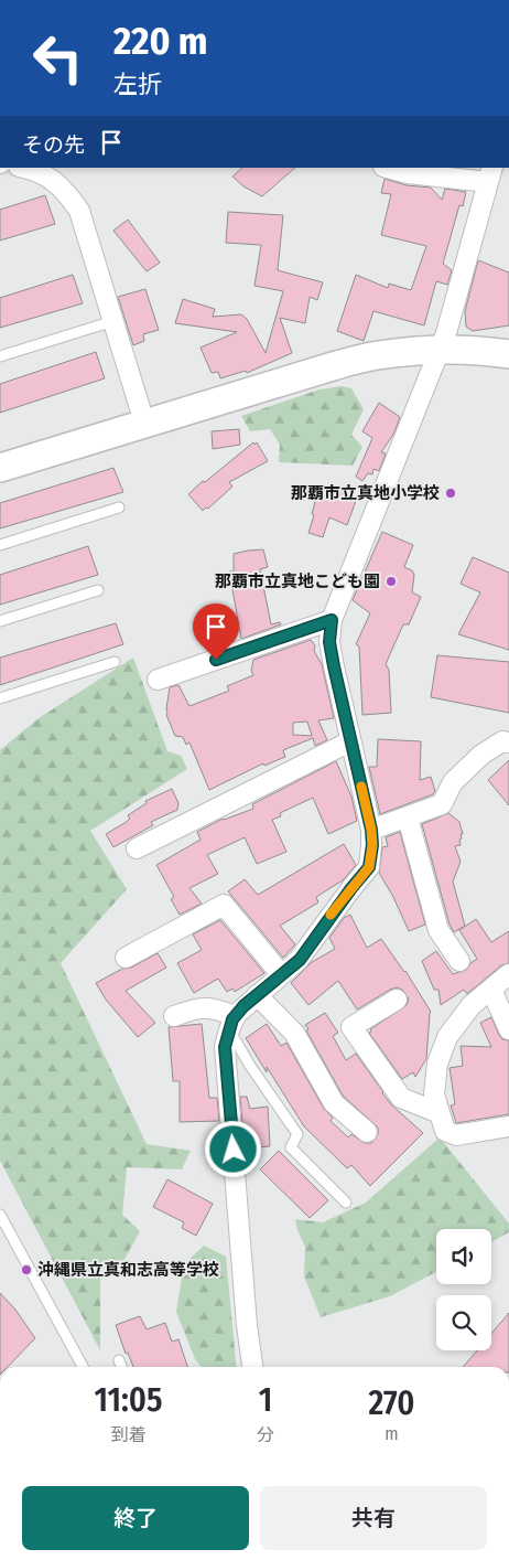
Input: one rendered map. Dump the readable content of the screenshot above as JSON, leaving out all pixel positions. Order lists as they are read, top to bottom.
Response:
{
  "places": ["那覇市立真地小学校", "那覇市立真地こども園", "沖縄県立真和志高等学校"],
  "page": {
    "turn": ["220 m", "左折"],
    "then": "その先",
    "eta": [
      "11:05",
      "到着",
      "1",
      "分",
      "270",
      "m"
    ],
    "buttons": ["終了", "共有"]
  }
}
